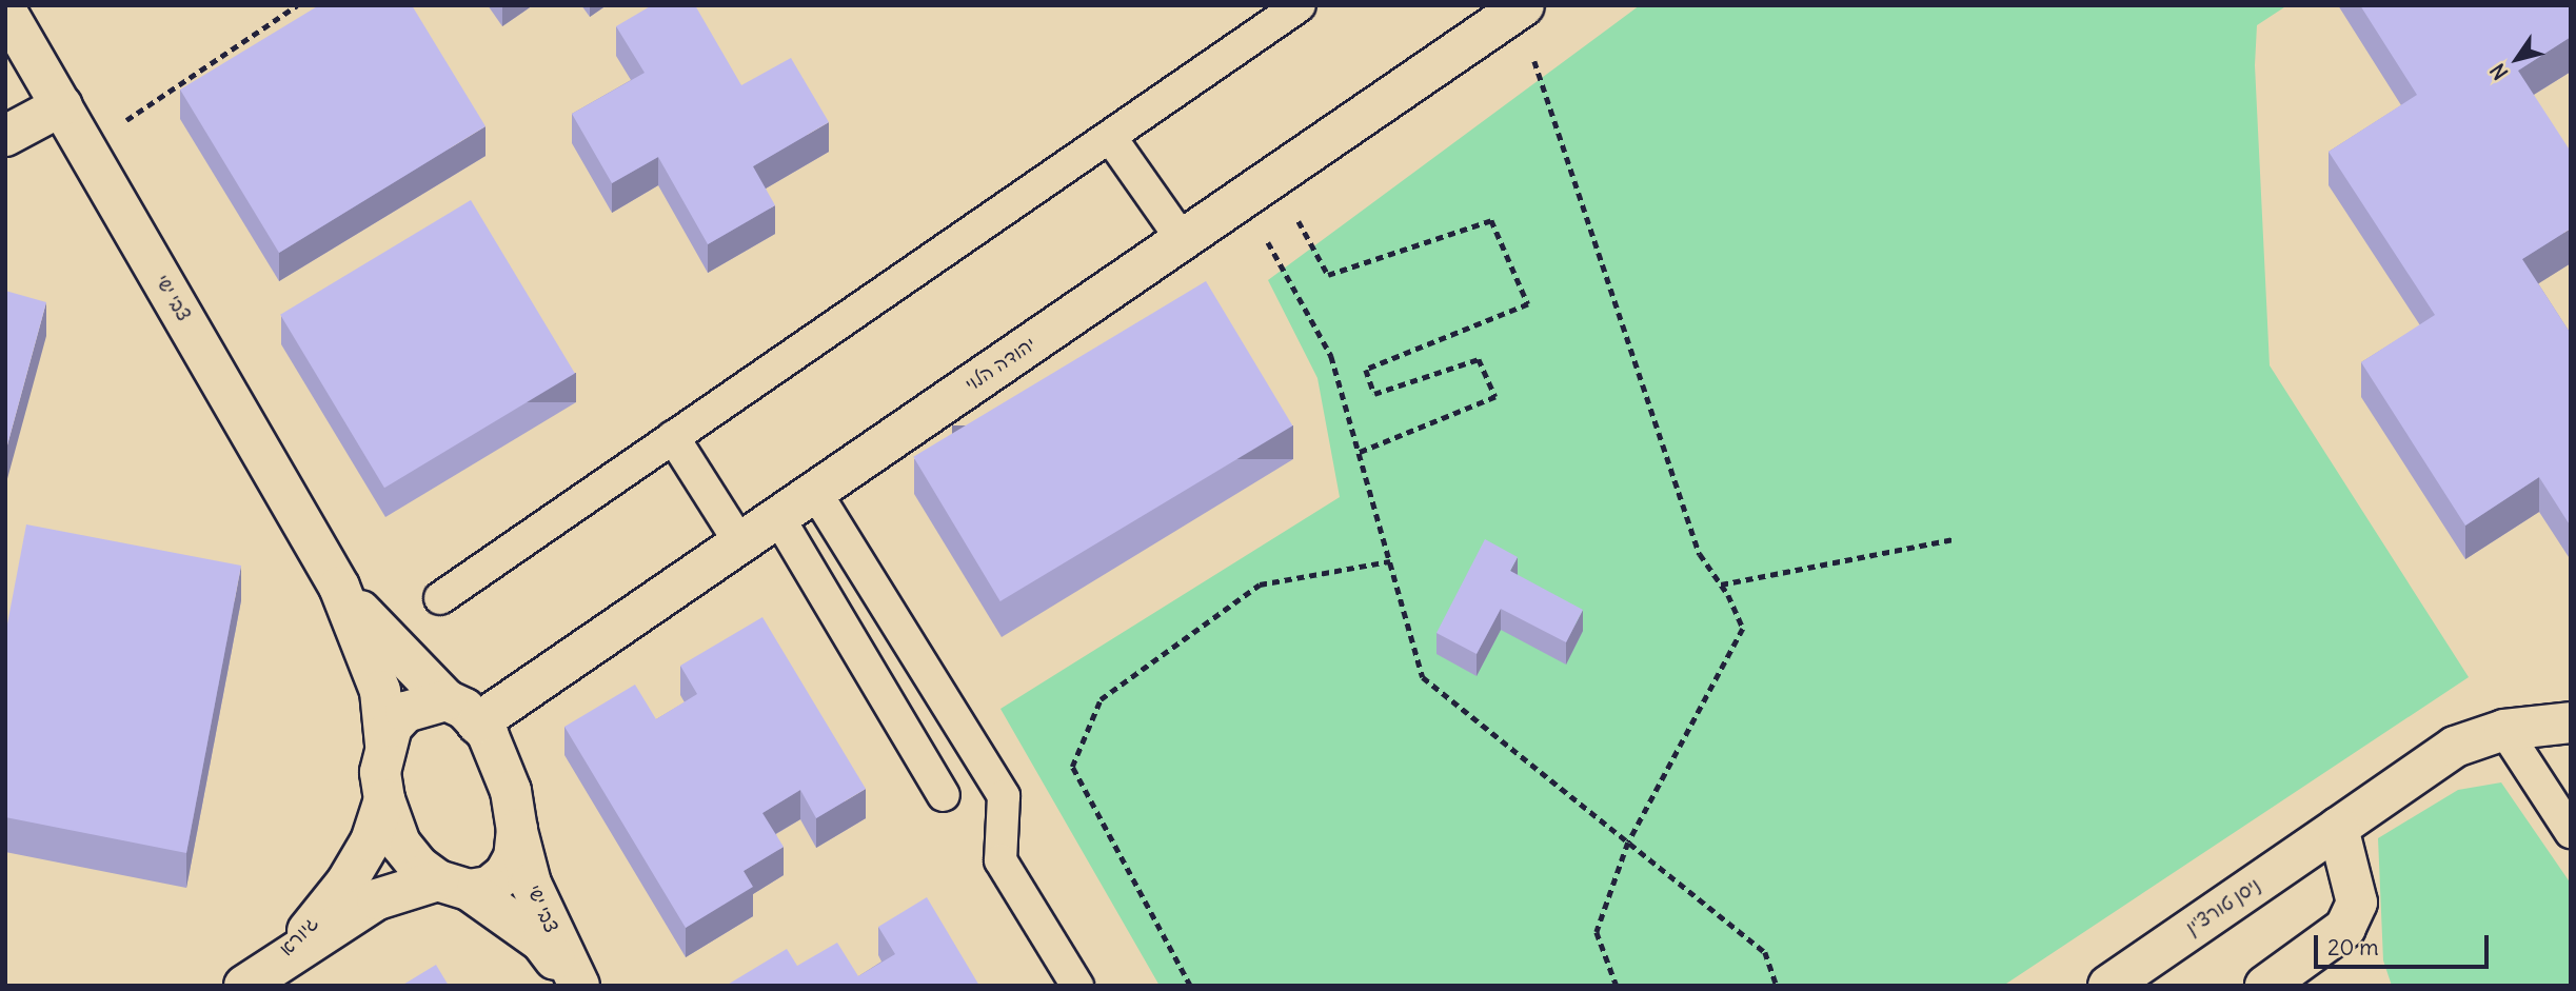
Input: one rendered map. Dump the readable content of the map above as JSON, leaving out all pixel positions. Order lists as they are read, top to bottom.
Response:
{
  "streets": {
    "street": [
      "צבי ישי",
      "יהודה הלוי",
      "ניסן טורצ'ין",
      "גיורא"
    ]
  },
  "crossings": [
    ["צבי ישי", "יהודה הלוי"],
    ["צבי ישי", "גיורא"],
    ["יהודה הלוי", "גיורא"]
  ],
  "scale_bar": "20 m",
  "north": "bottom left"
}
